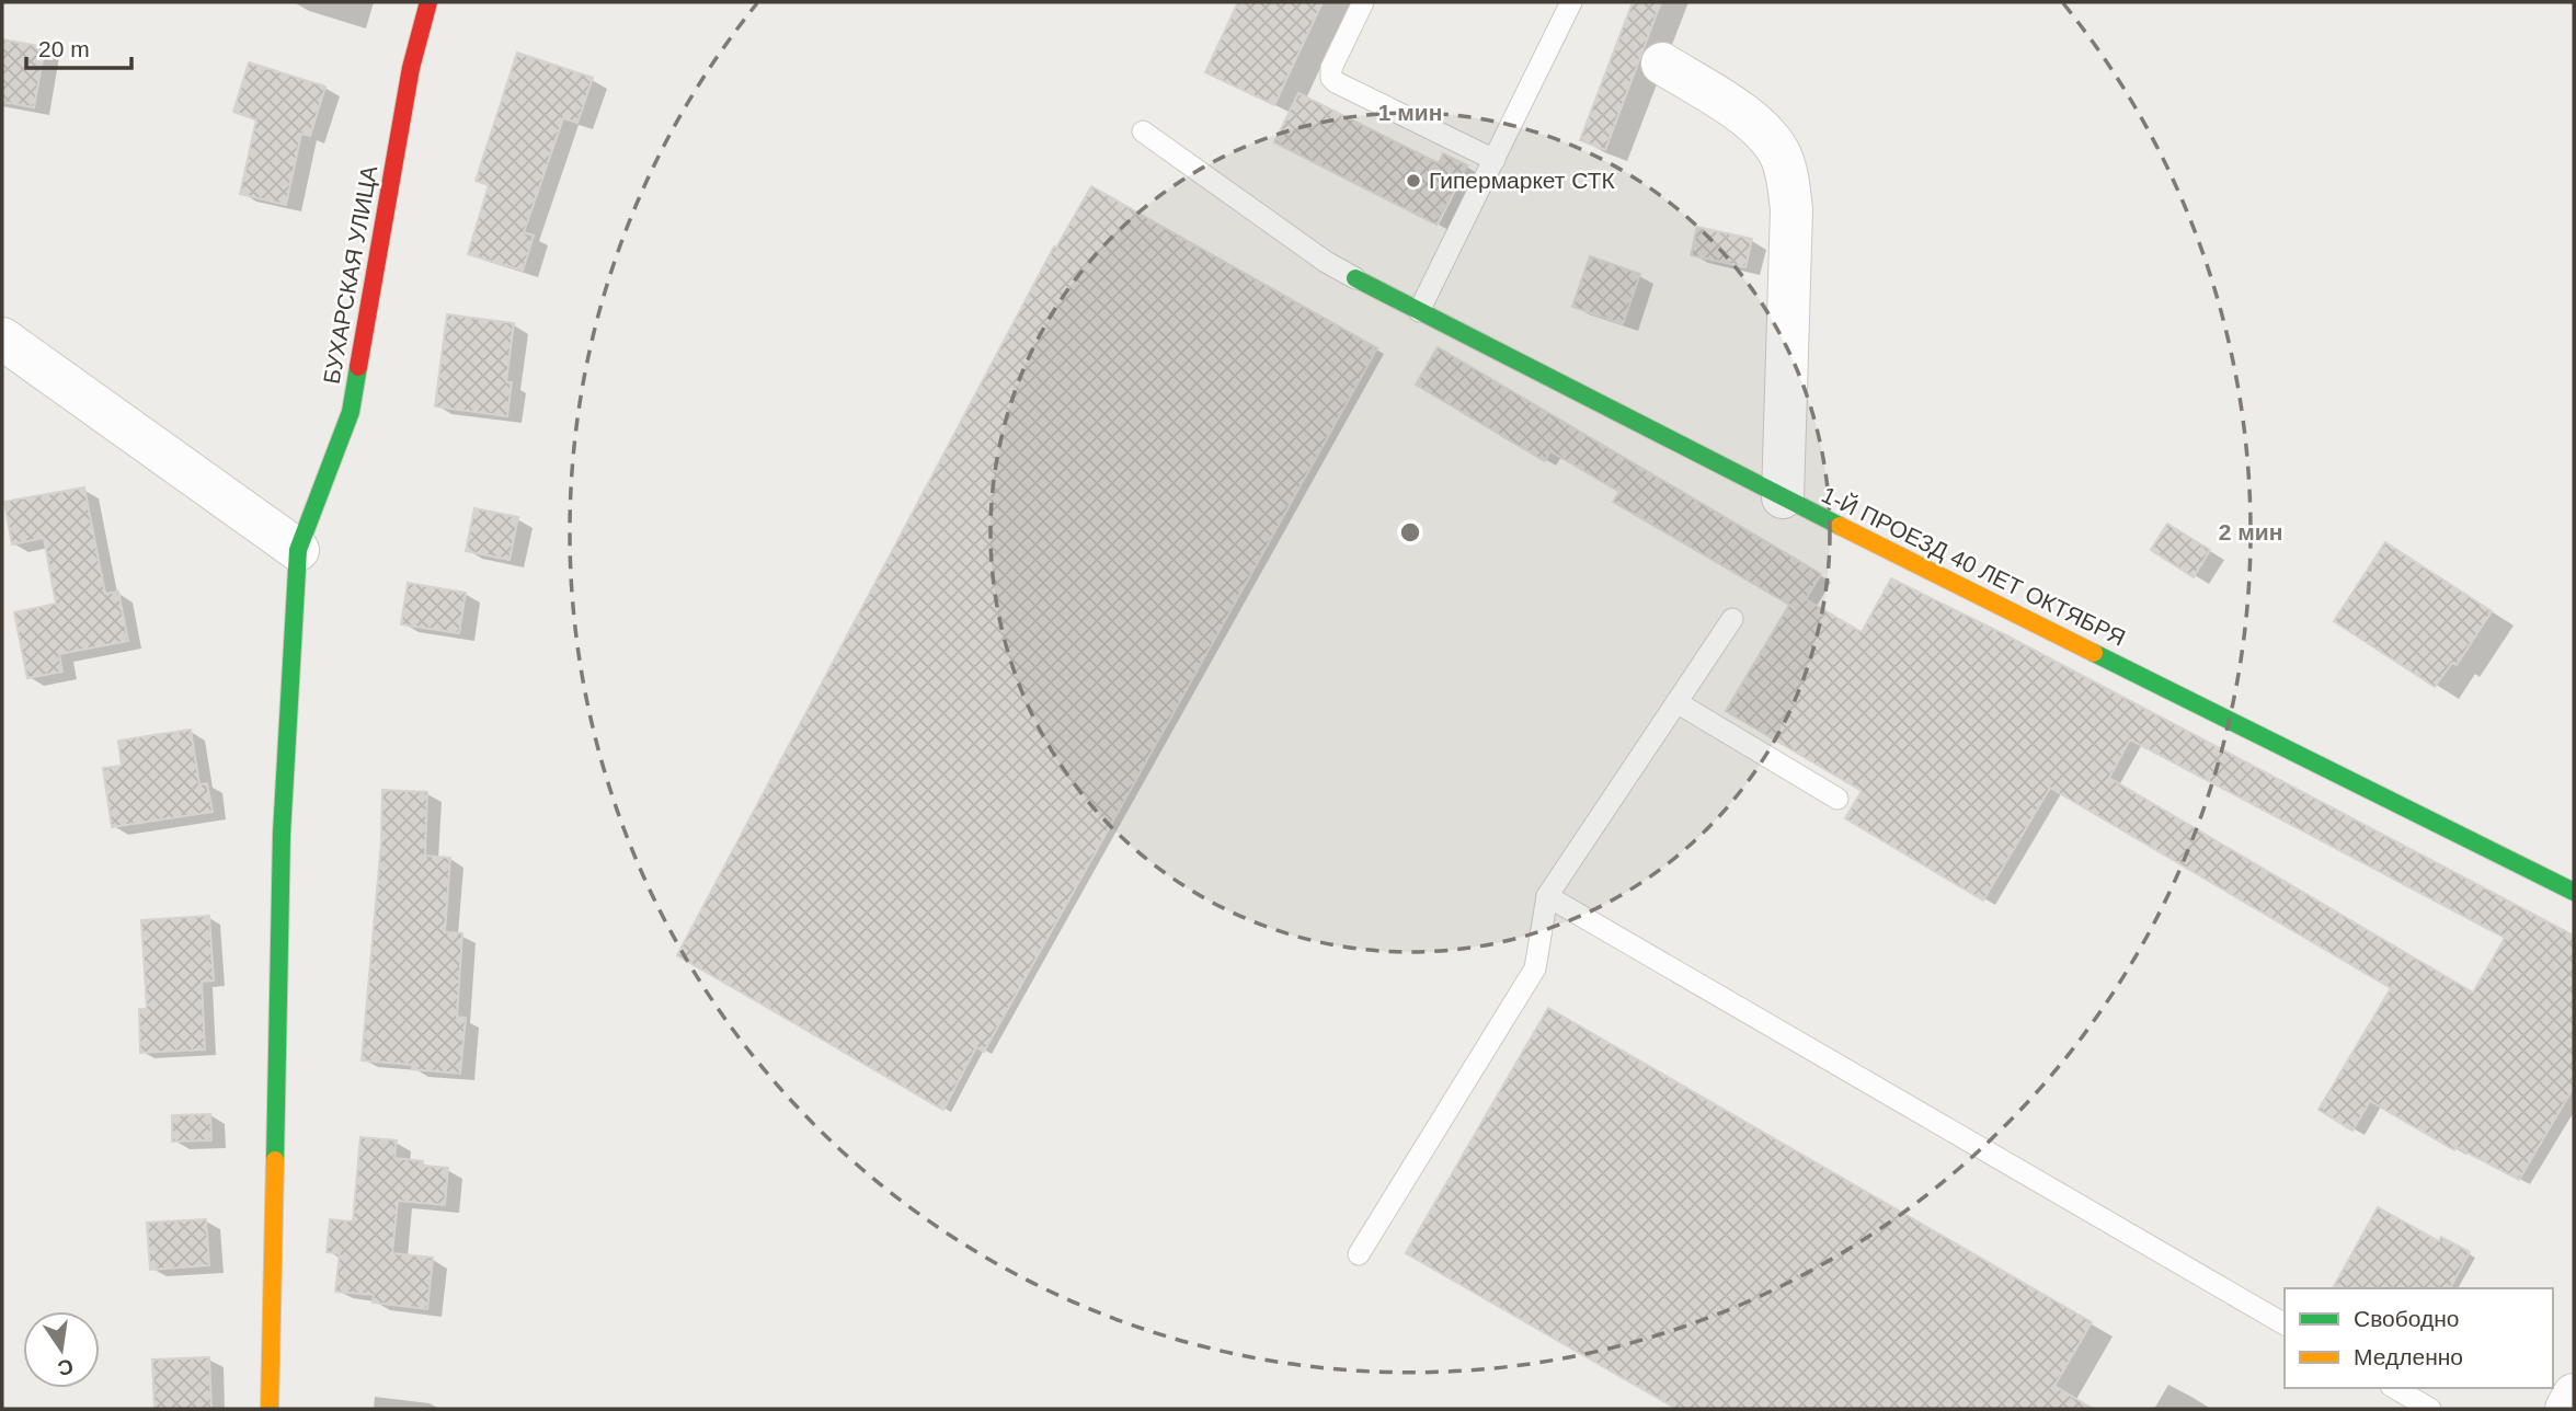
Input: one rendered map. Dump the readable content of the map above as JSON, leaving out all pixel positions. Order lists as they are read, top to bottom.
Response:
{
  "streets": {
    "street": ["БУХАРСКАЯ УЛИЦА", "1-Й ПРОЕЗД 40 ЛЕТ ОКТЯБРЯ"]
  },
  "places": ["Гипермаркет СТК"],
  "legend": ["Свободно", "Медленно"],
  "scale_bar": "20 m",
  "north": "bottom",
  "rings": ["1 мин", "2 мин"]
}
